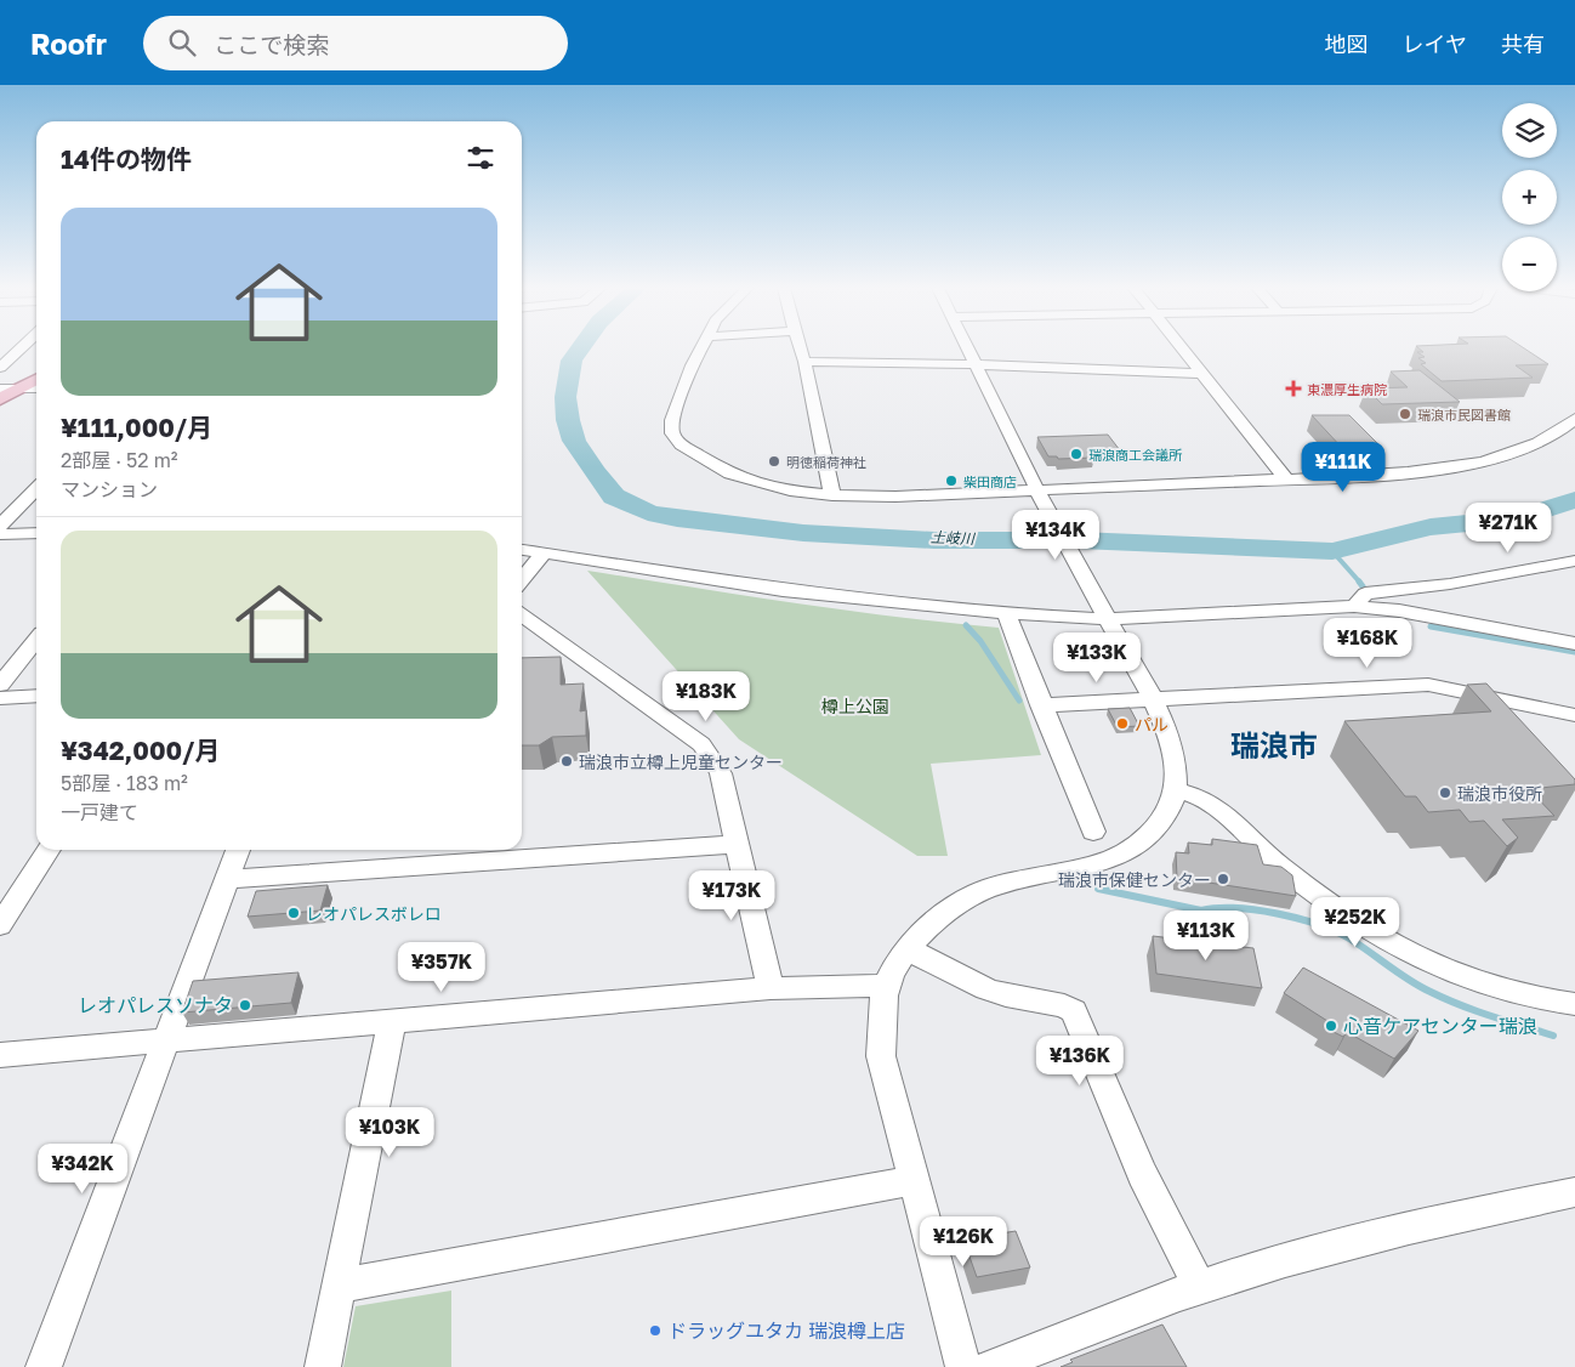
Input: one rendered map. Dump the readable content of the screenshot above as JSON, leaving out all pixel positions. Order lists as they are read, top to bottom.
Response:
{
  "districts": ["瑞浪市"],
  "water": ["土岐川"],
  "parks": ["樽上公園"],
  "places": {
    "health": ["東濃厚生病院"],
    "other": [
      "瑞浪市民図書館",
      "瑞浪商工会議所",
      "明徳稲荷神社",
      "柴田商店",
      "パル",
      "瑞浪市立樽上児童センター",
      "瑞浪市役所",
      "瑞浪市保健センター",
      "レオパレスボレロ",
      "レオパレスソナタ",
      "心音ケアセンター瑞浪",
      "ドラッグユタカ 瑞浪樽上店"
    ]
  },
  "page": {
    "header": "Roofr",
    "search": "ここで検索",
    "nav": ["地図", "レイヤ", "共有"],
    "map_buttons": ["+", "−"],
    "heading": "14件の物件",
    "list": [
      {
        "name": "¥111,000/月",
        "note": "2部屋 · 52 m² · マンション"
      },
      {
        "name": "¥342,000/月",
        "note": "5部屋 · 183 m² · 一戸建て"
      }
    ],
    "price": [
      "¥111K",
      "¥271K",
      "¥134K",
      "¥168K",
      "¥133K",
      "¥183K",
      "¥173K",
      "¥252K",
      "¥113K",
      "¥357K",
      "¥136K",
      "¥103K",
      "¥342K",
      "¥126K"
    ]
  }
}
